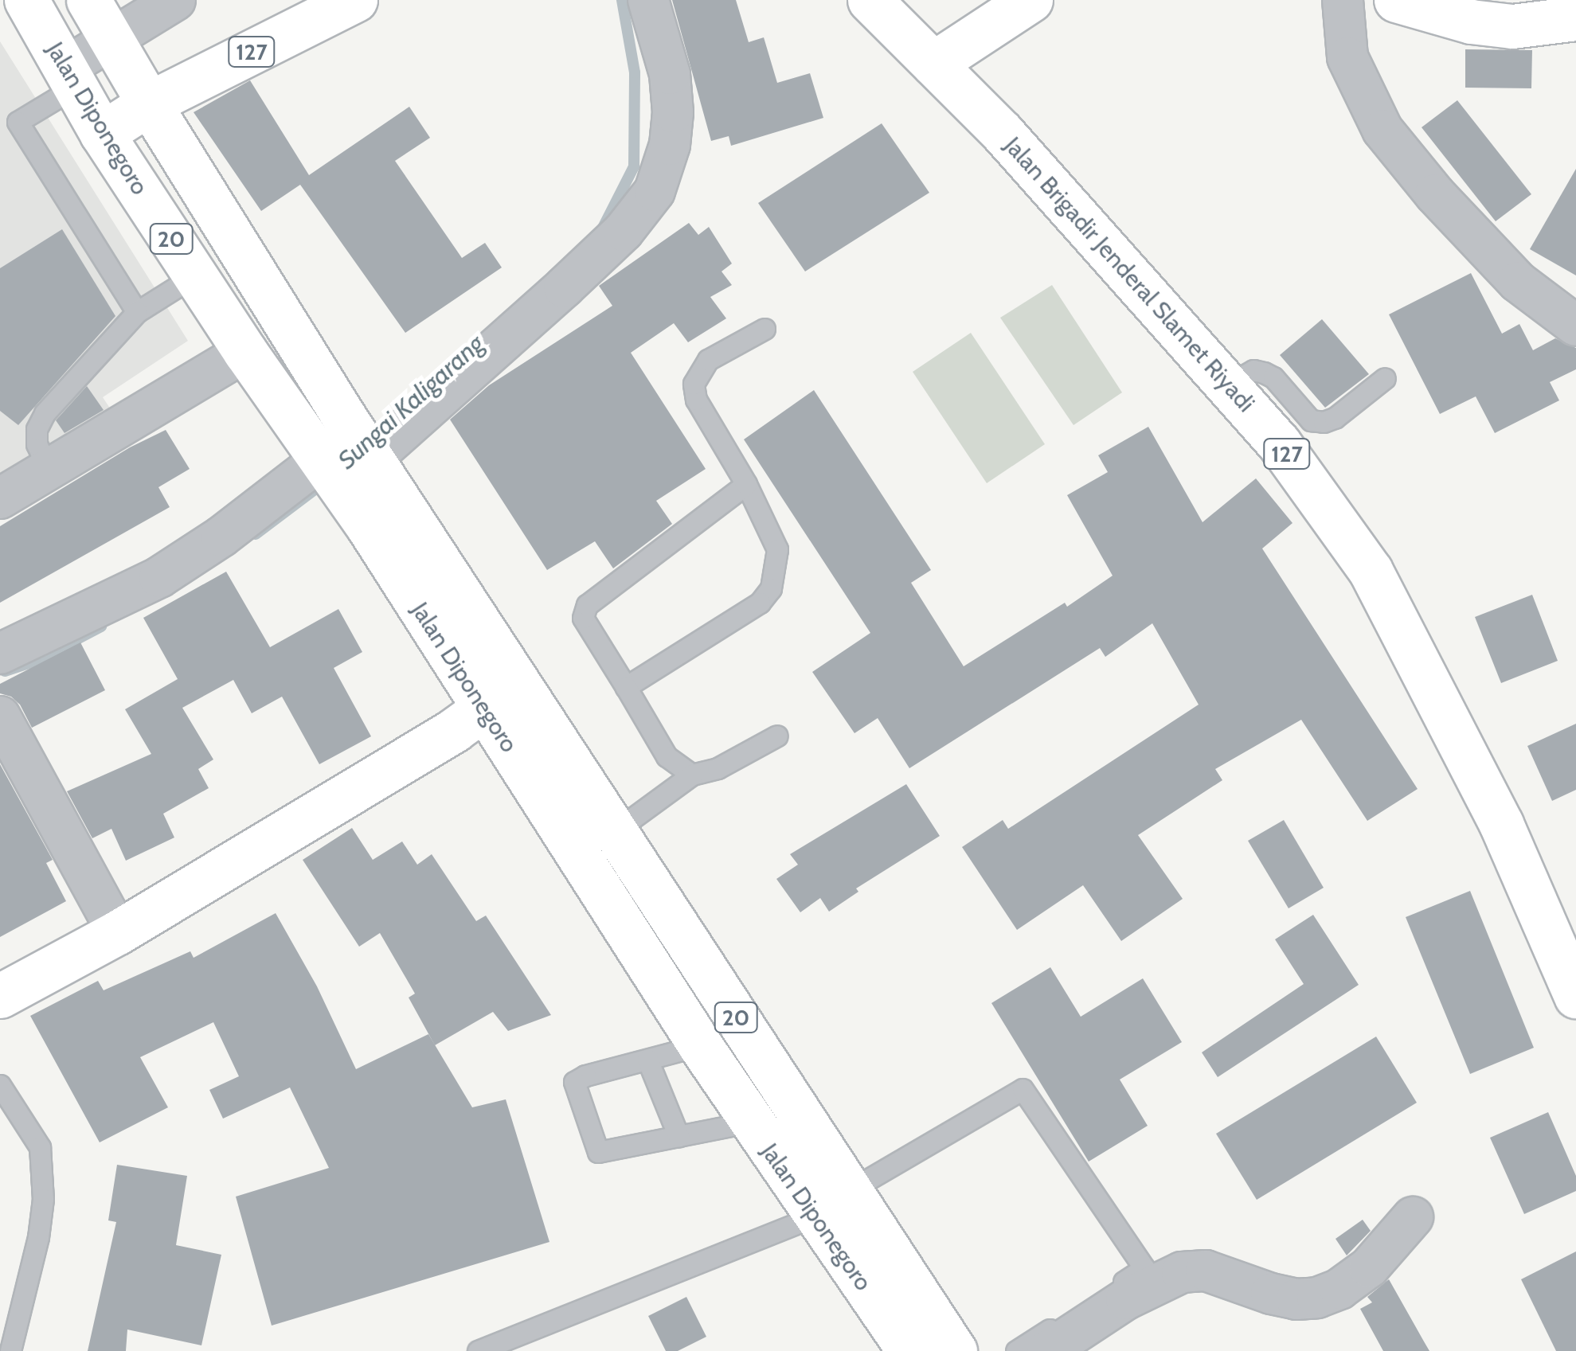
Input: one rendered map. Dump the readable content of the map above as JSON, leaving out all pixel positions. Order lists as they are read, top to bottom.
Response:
{
  "streets": {
    "main road": [
      "127",
      "Jalan Diponegoro",
      "20",
      "Jalan Brigadir Jenderal Slamet Riyadi"
    ]
  },
  "crossings": [
    ["127", "Jalan Diponegoro"]
  ],
  "water": ["Sungai Kaligarang"]
}
